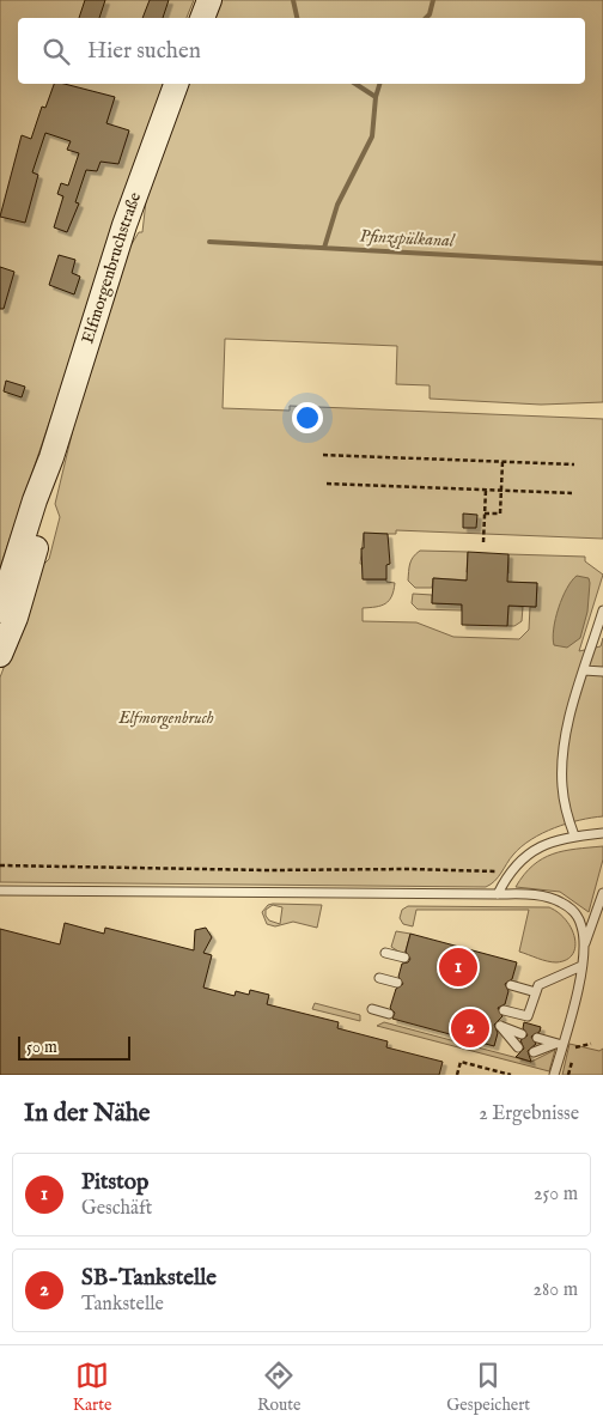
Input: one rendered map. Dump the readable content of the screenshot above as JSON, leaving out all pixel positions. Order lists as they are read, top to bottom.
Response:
{
  "streets": {
    "main road": ["Elfmorgenbruchstraße"]
  },
  "water": ["Pfinzspülkanal"],
  "parks": ["Elfmorgenbruch"],
  "scale_bar": "50 m",
  "page": {
    "search": "Hier suchen",
    "pins": ["1", "2"],
    "scale": "50 m",
    "heading": ["In der Nähe", "2 Ergebnisse"],
    "list": [
      {
        "mark": "1",
        "name": "Pitstop",
        "note": "Geschäft",
        "value": "250 m"
      },
      {
        "mark": "2",
        "name": "SB-Tankstelle",
        "note": "Tankstelle",
        "value": "280 m"
      }
    ],
    "nav": ["Karte", "Route", "Gespeichert"]
  }
}
